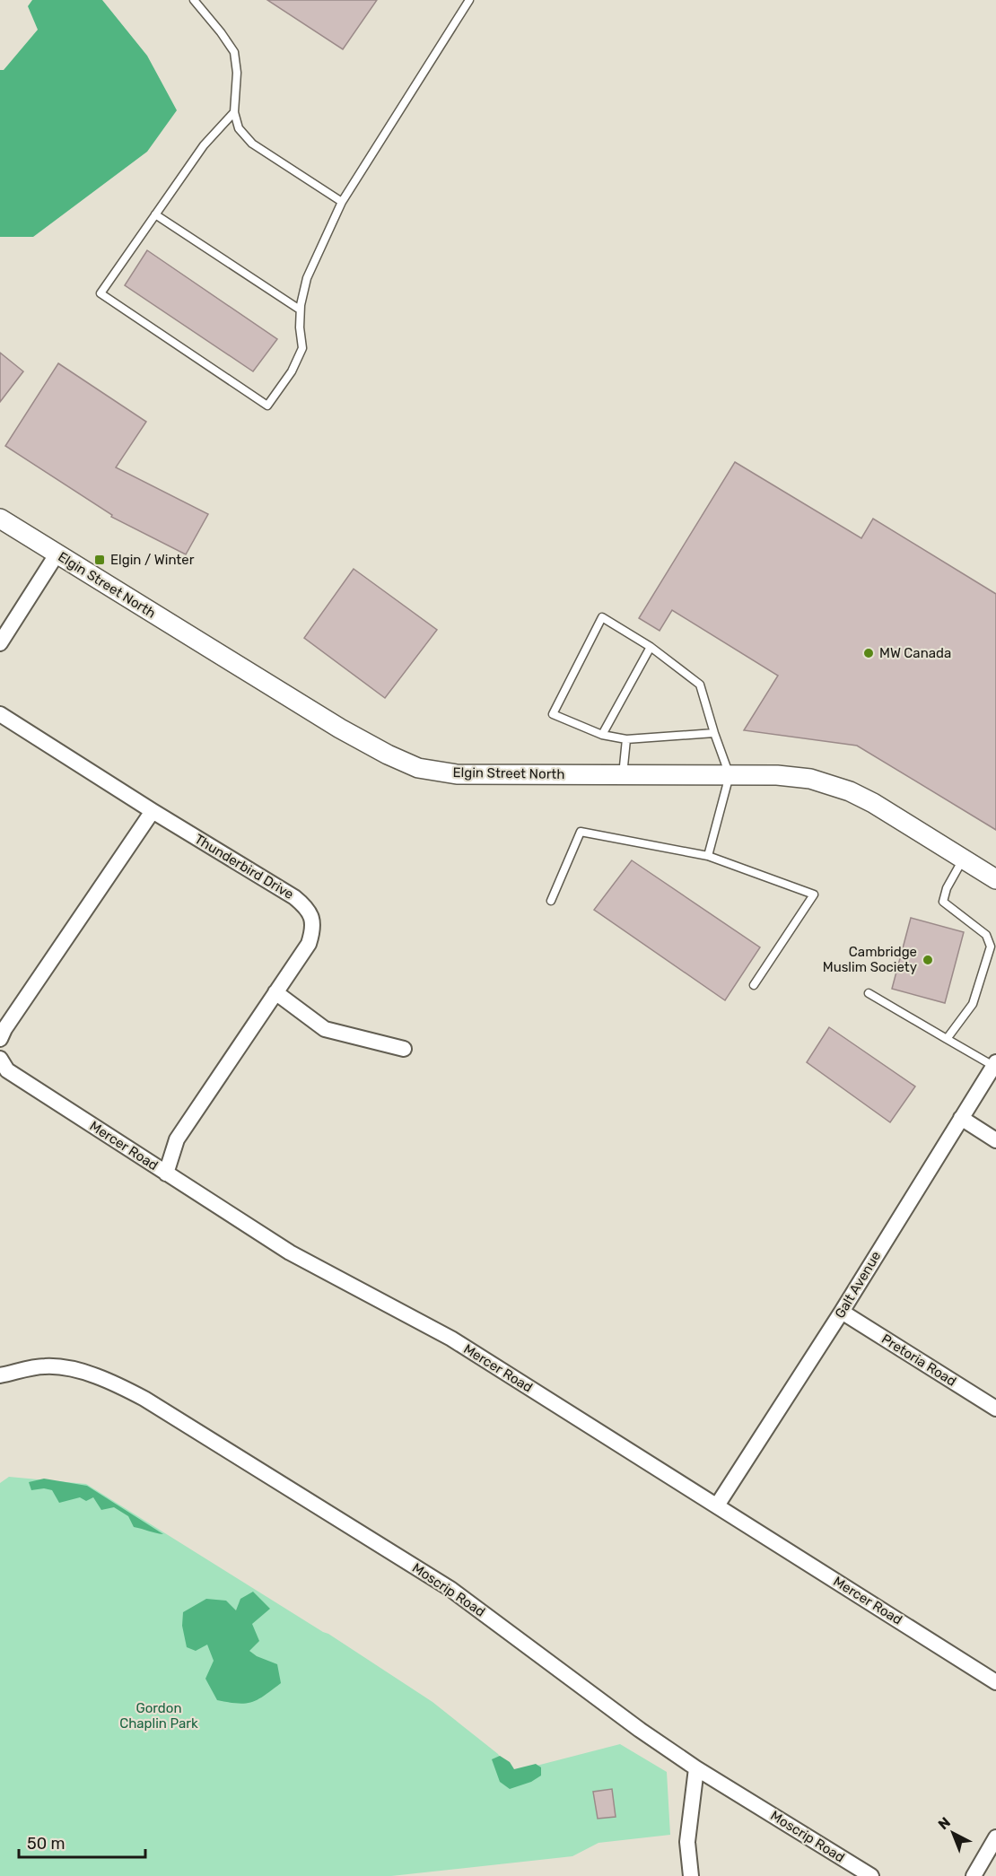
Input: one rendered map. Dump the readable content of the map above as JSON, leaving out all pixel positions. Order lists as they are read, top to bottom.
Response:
{
  "streets": {
    "street": [
      "Elgin Street North",
      "Thunderbird Drive",
      "Mercer Road",
      "Galt Avenue",
      "Pretoria Road",
      "Moscrip Road"
    ]
  },
  "crossings": [
    ["Thunderbird Drive", "Mercer Road"],
    ["Mercer Road", "Galt Avenue"],
    ["Galt Avenue", "Pretoria Road"]
  ],
  "parks": ["Gordon Chaplin Park"],
  "places": {
    "transit": ["Elgin / Winter"],
    "other": ["MW Canada", "Cambridge Muslim Society"]
  },
  "scale_bar": "50 m",
  "north": "top left"
}
